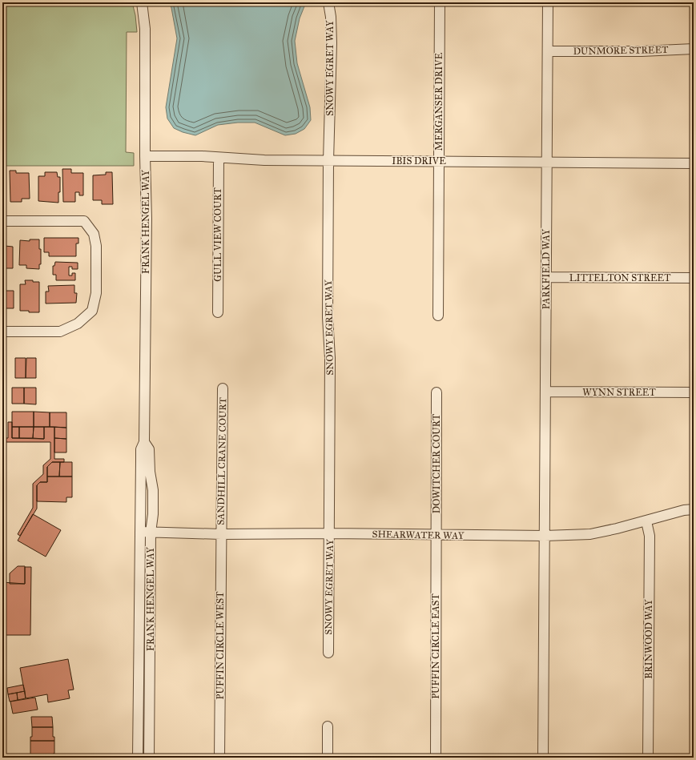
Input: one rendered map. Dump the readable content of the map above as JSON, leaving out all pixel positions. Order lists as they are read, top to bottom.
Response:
{
  "streets": {
    "street": [
      "DUNMORE STREET",
      "SNOWY EGRET WAY",
      "MERGANSER DRIVE",
      "IBIS DRIVE",
      "FRANK HENGEL WAY",
      "GULL VIEW COURT",
      "PARKFIELD WAY",
      "LITTELTON STREET",
      "WYNN STREET",
      "SANDHILL CRANE COURT",
      "DOWITCHER COURT",
      "SHEARWATER WAY",
      "BRINWOOD WAY",
      "PUFFIN CIRCLE WEST",
      "PUFFIN CIRCLE EAST"
    ]
  },
  "crossings": [
    ["DUNMORE STREET", "PARKFIELD WAY"],
    ["SNOWY EGRET WAY", "IBIS DRIVE"],
    ["SNOWY EGRET WAY", "SHEARWATER WAY"],
    ["MERGANSER DRIVE", "IBIS DRIVE"],
    ["IBIS DRIVE", "FRANK HENGEL WAY"],
    ["IBIS DRIVE", "GULL VIEW COURT"],
    ["IBIS DRIVE", "PARKFIELD WAY"],
    ["FRANK HENGEL WAY", "SHEARWATER WAY"],
    ["PARKFIELD WAY", "LITTELTON STREET"],
    ["PARKFIELD WAY", "WYNN STREET"],
    ["PARKFIELD WAY", "SHEARWATER WAY"],
    ["SANDHILL CRANE COURT", "SHEARWATER WAY"],
    ["SANDHILL CRANE COURT", "PUFFIN CIRCLE WEST"],
    ["DOWITCHER COURT", "SHEARWATER WAY"],
    ["DOWITCHER COURT", "PUFFIN CIRCLE EAST"],
    ["SHEARWATER WAY", "BRINWOOD WAY"],
    ["SHEARWATER WAY", "PUFFIN CIRCLE WEST"],
    ["SHEARWATER WAY", "PUFFIN CIRCLE EAST"]
  ]
}
